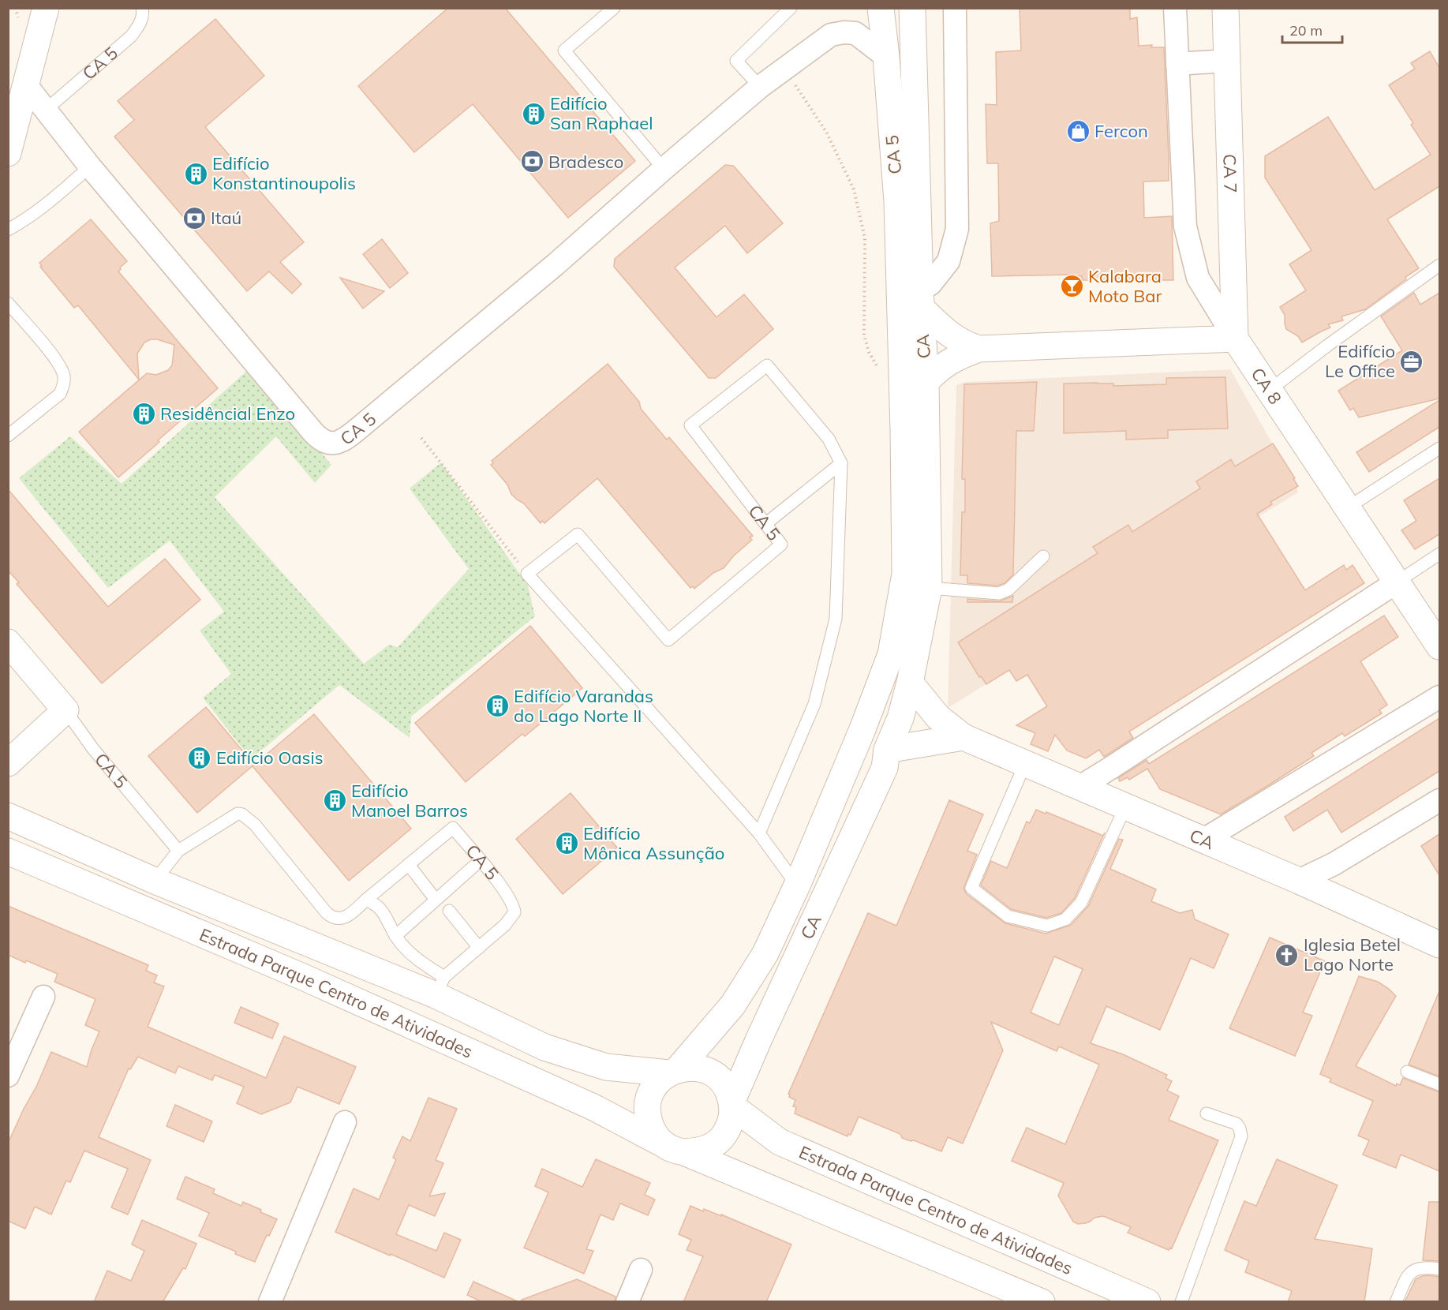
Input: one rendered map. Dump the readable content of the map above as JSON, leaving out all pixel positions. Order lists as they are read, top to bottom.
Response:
{
  "streets": {
    "street": [
      "CA 5",
      "CA 7",
      "CA",
      "CA 8",
      "Estrada Parque Centro de Atividades"
    ]
  },
  "crossings": [
    ["CA 5", "CA"],
    ["CA 5", "Estrada Parque Centro de Atividades"],
    ["CA 7", "CA 8"],
    ["CA", "Estrada Parque Centro de Atividades"]
  ],
  "places": {
    "building": [
      "Edifício San Raphael",
      "Edifício Konstantinoupolis",
      "Residêncial Enzo",
      "Edifício Varandas do Lago Norte II",
      "Edifício Oasis",
      "Edifício Manoel Barros",
      "Edifício Mônica Assunção"
    ],
    "shop": ["Fercon"],
    "bank": ["Bradesco", "Itaú"],
    "bar": ["Kalabara Moto Bar"],
    "office": ["Edifício Le Office"],
    "church": ["Iglesia Betel Lago Norte"]
  },
  "scale_bar": "20 m"
}
